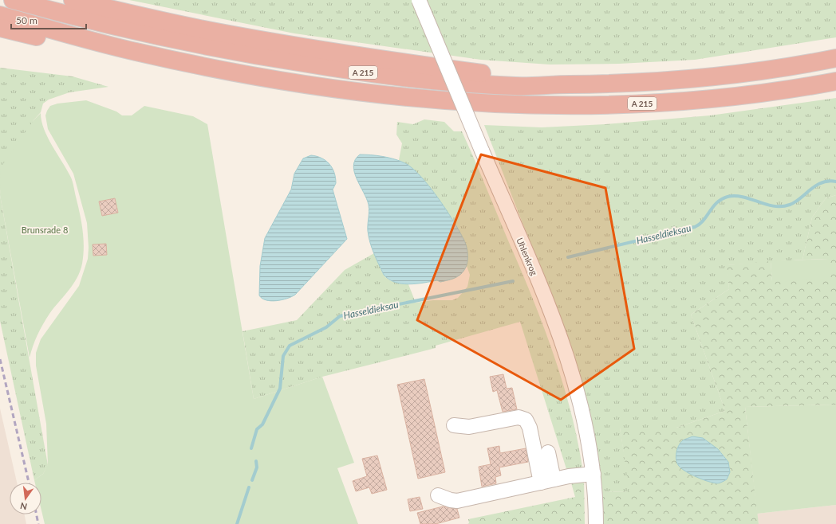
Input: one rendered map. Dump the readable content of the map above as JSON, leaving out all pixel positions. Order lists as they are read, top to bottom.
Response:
{
  "streets": {
    "highway": ["A 215"],
    "street": ["Uhlenkrog"]
  },
  "water": ["Hasseldieksau"],
  "parks": ["Brunsrade 8"],
  "scale_bar": "50 m",
  "north": "bottom"
}
